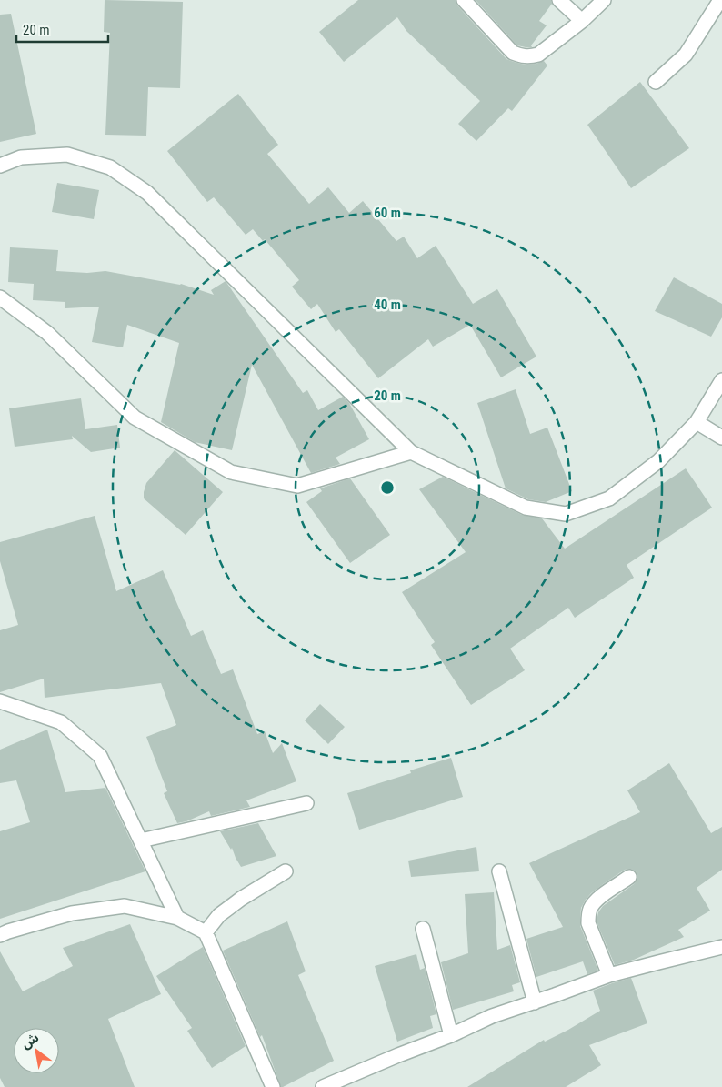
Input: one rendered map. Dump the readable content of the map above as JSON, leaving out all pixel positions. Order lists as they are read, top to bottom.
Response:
{
  "scale_bar": "20 m",
  "north": "top left",
  "rings": ["60 m", "40 m", "20 m"]
}
